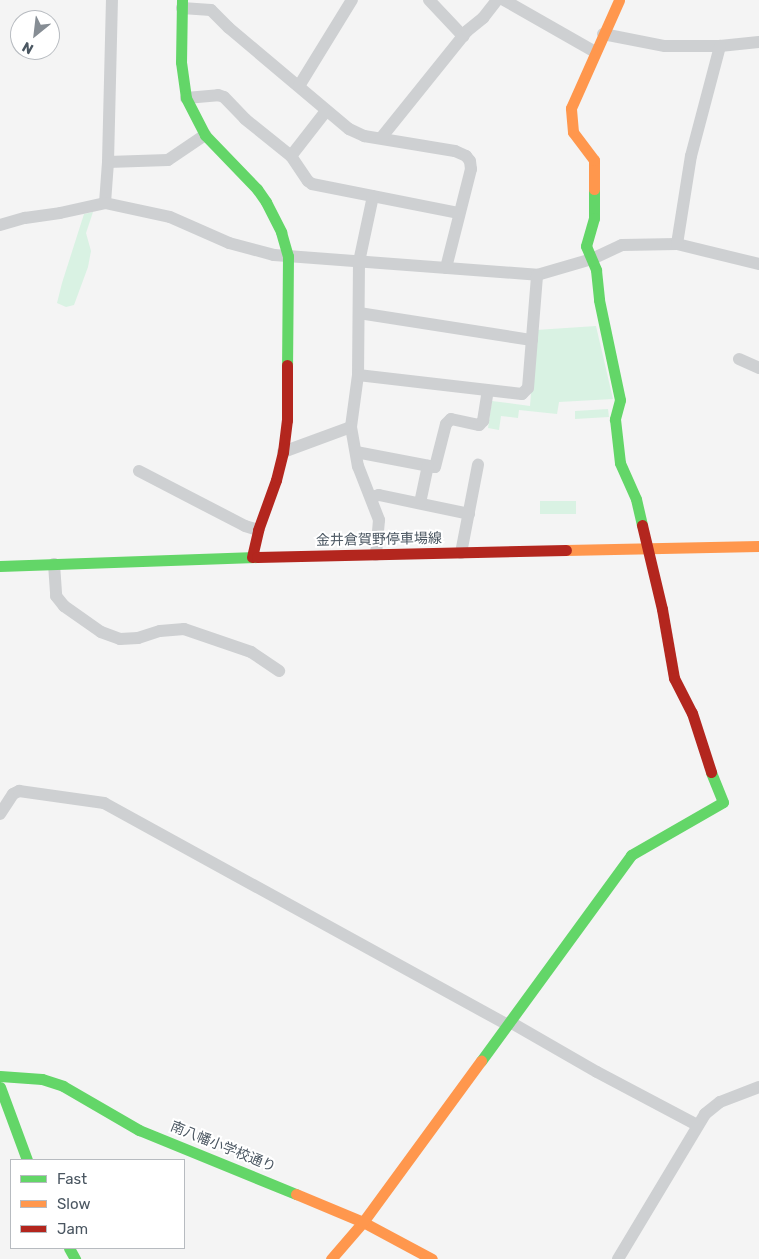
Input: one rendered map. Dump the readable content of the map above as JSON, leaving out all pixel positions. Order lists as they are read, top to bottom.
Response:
{
  "streets": {
    "street": ["金井倉賀野停車場線", "南八幡小学校通り"]
  },
  "legend": ["Fast", "Slow", "Jam"],
  "north": "bottom left"
}
